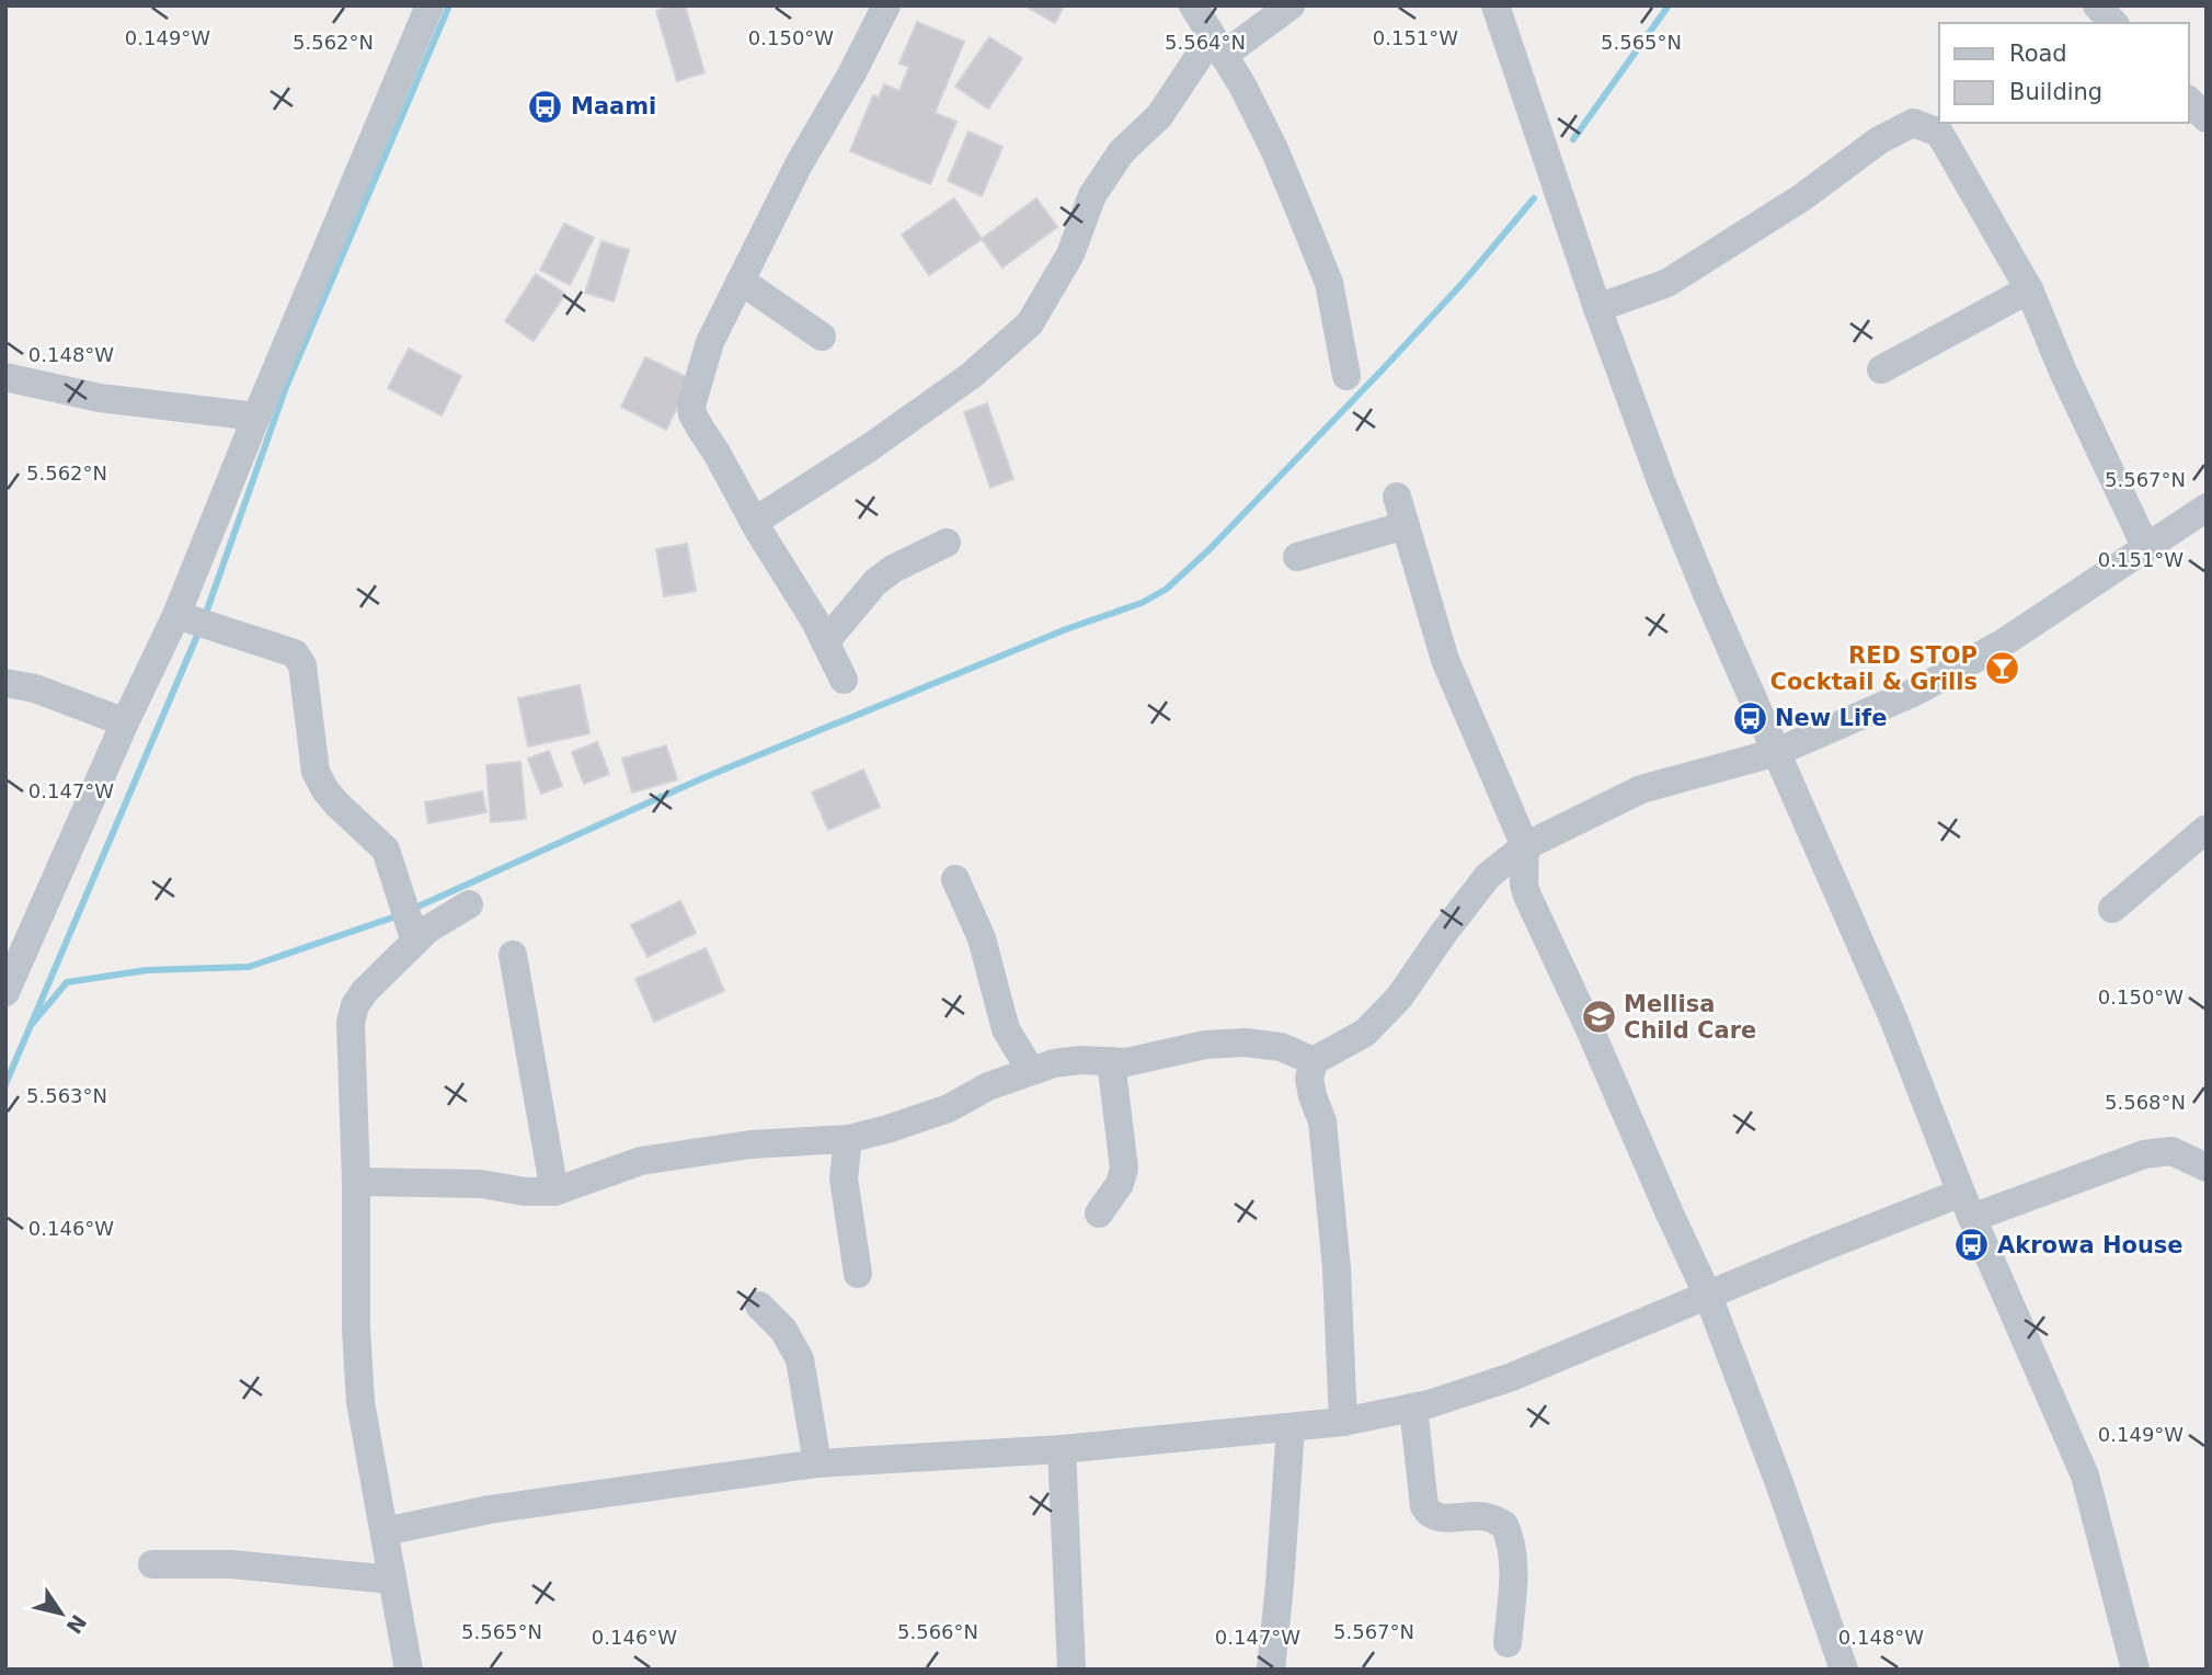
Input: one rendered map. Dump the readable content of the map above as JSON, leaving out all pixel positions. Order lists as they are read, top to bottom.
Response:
{
  "places": {
    "bus stop": ["Maami", "New Life", "Akrowa House"],
    "bar": ["RED STOP Cocktail & Grills"],
    "school or university": ["Mellisa Child Care"]
  },
  "legend": ["Road", "Building"],
  "north": "bottom right",
  "coordinates": [
    "0.149°W",
    "0.150°W",
    "0.151°W",
    "5.562°N",
    "5.564°N",
    "5.565°N",
    "0.148°W",
    "5.567°N",
    "0.147°W",
    "5.563°N",
    "5.568°N",
    "0.146°W",
    "5.566°N"
  ]
}
